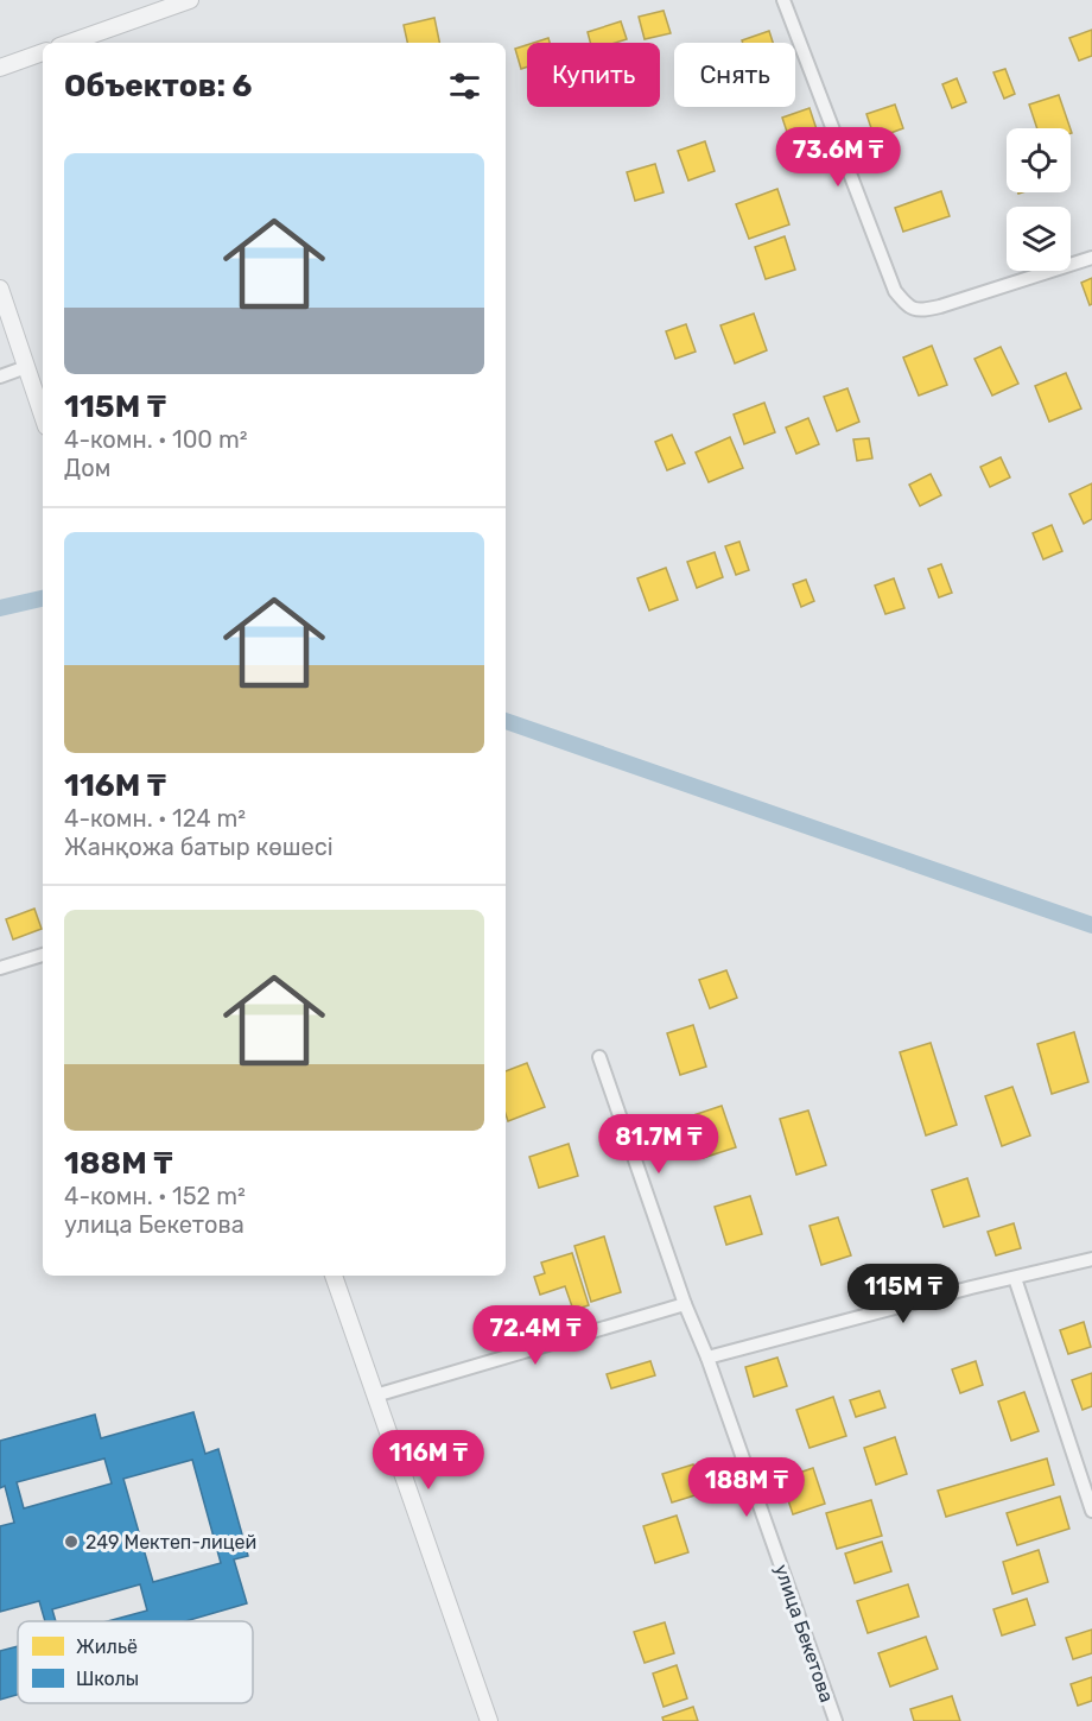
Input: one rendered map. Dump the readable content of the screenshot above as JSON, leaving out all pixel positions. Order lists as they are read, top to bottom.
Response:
{
  "streets": {
    "street": ["улица Бекетова"]
  },
  "places": ["249 Мектеп-лицей"],
  "legend": ["Жильё", "Школы"],
  "page": {
    "chip": ["Купить", "Снять"],
    "heading": "Объектов: 6",
    "price": [
      "73.6M ₸",
      "81.7M ₸",
      "115M ₸",
      "72.4M ₸",
      "116M ₸",
      "188M ₸"
    ],
    "list": [
      {
        "name": "115M ₸",
        "note": "4-комн. · 100 m² · Дом"
      },
      {
        "name": "116M ₸",
        "note": "4-комн. · 124 m² · Жанқожа батыр көшесі"
      },
      {
        "name": "188M ₸",
        "note": "4-комн. · 152 m² · улица Бекетова"
      }
    ]
  }
}
